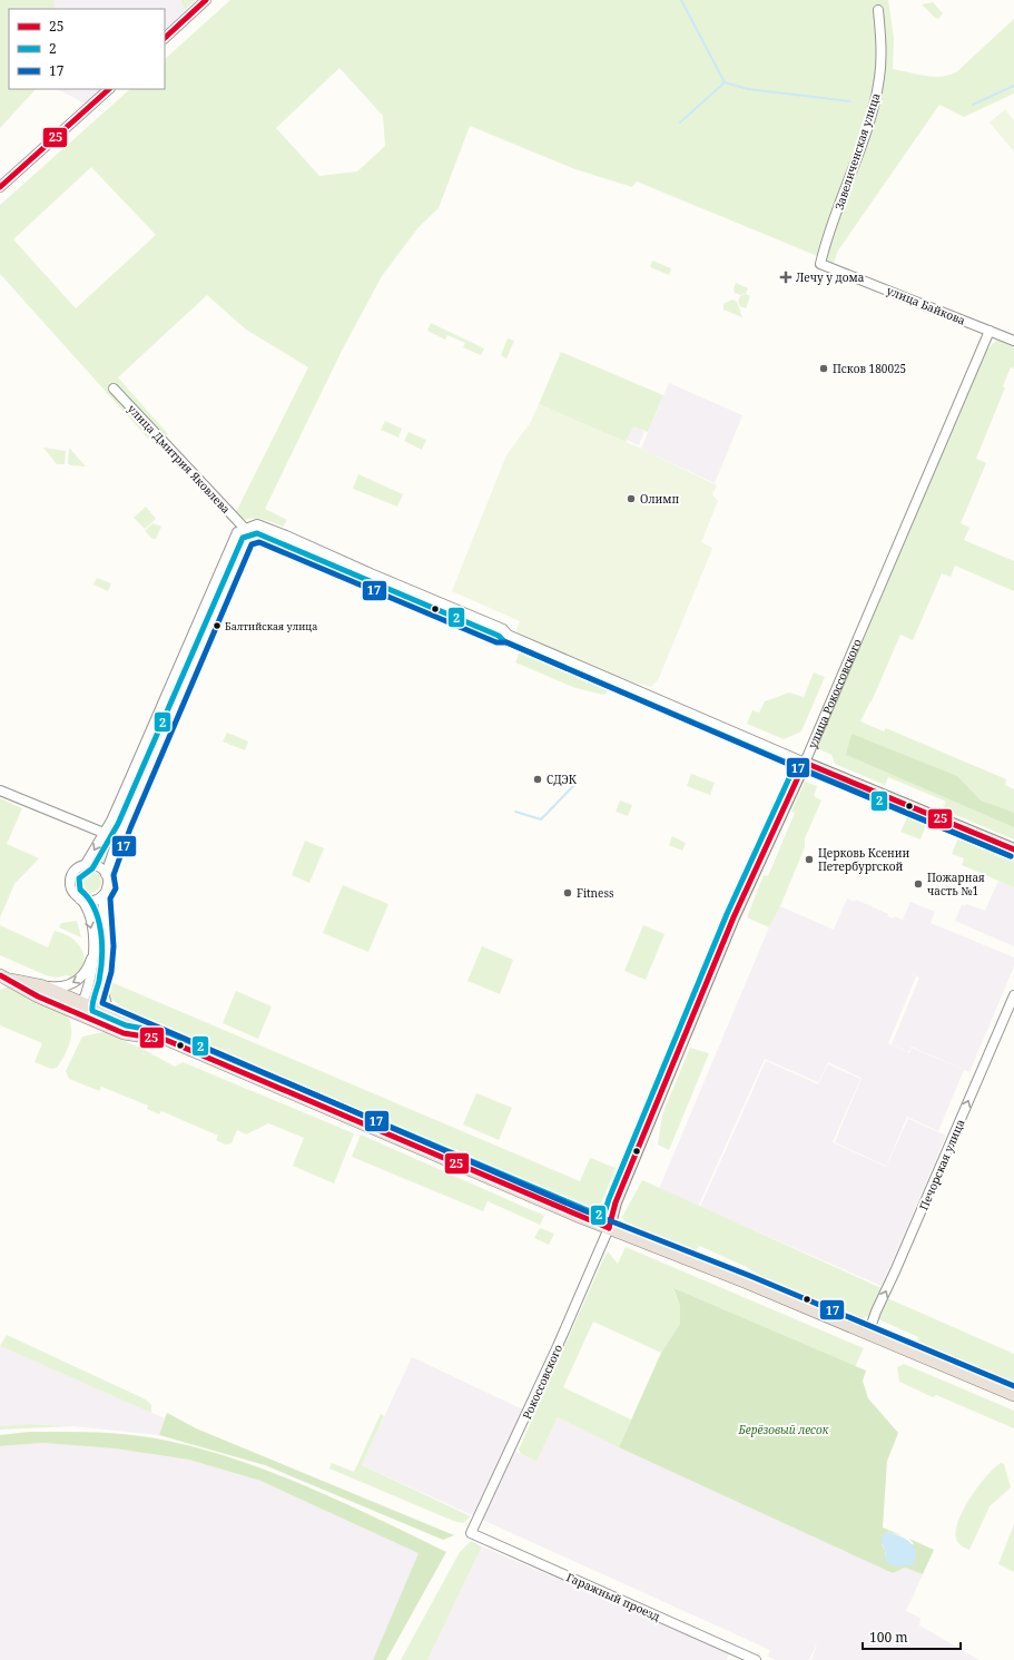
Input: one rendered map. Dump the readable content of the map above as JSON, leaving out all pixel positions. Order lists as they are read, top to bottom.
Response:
{
  "streets": {
    "main road": ["улица Рокоссовского"],
    "street": [
      "Завеличенская улица",
      "улица Байкова",
      "улица Дмитрия Яковлева",
      "Печорская улица",
      "Рокоссовского",
      "Гаражный проезд"
    ]
  },
  "crossings": [
    ["Завеличенская улица", "улица Байкова"],
    ["улица Байкова", "улица Рокоссовского"],
    ["улица Рокоссовского", "Рокоссовского"],
    ["Рокоссовского", "Гаражный проезд"]
  ],
  "one_way": ["Печорская улица"],
  "parks": ["Берёзовый лесок"],
  "places": {
    "health": ["Лечу у дома"],
    "other": [
      "Псков 180025",
      "Олимп",
      "Балтийская улица",
      "СДЭК",
      "Церковь Ксении Петербургской",
      "Пожарная часть №1",
      "Fitness"
    ]
  },
  "lines": ["transit line 25", "transit line 2", "transit line 17"],
  "legend": ["25", "2", "17"],
  "scale_bar": "100 m"
}
